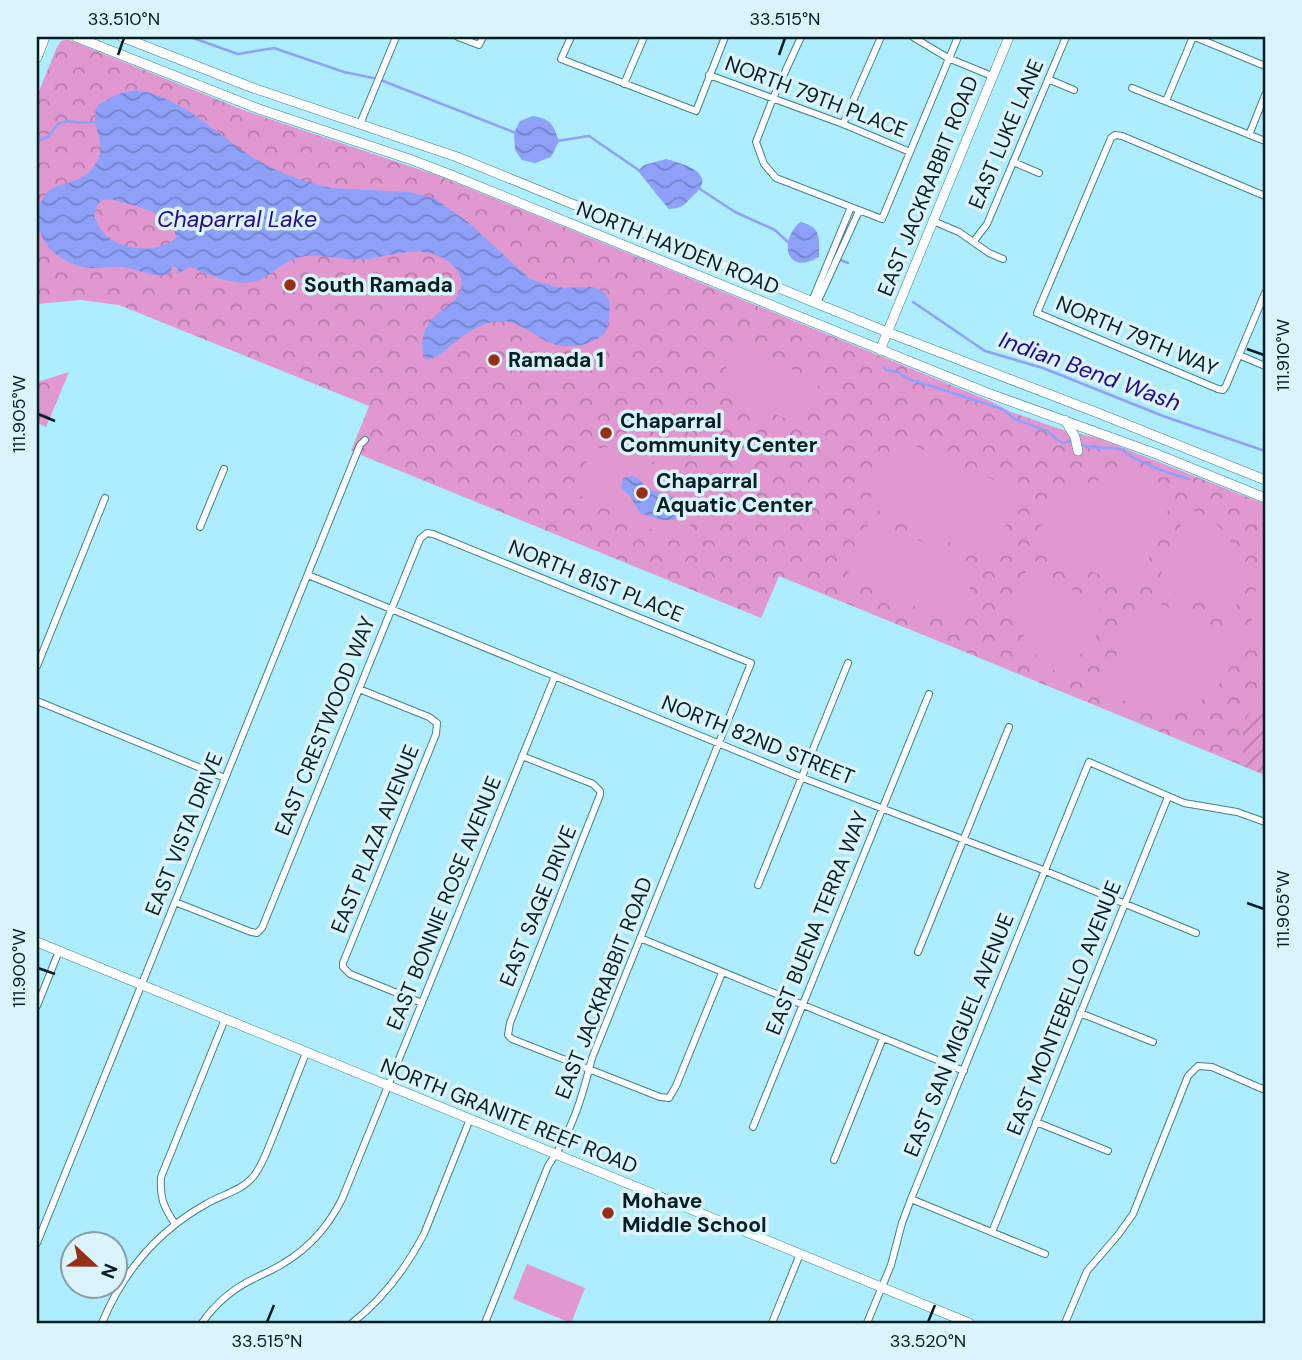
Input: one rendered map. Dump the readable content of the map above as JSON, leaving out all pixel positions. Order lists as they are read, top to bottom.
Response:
{
  "streets": {
    "main road": ["EAST JACKRABBIT ROAD", "NORTH HAYDEN ROAD", "NORTH GRANITE REEF ROAD"],
    "street": [
      "NORTH 79TH PLACE",
      "EAST LUKE LANE",
      "NORTH 79TH WAY",
      "NORTH 81ST PLACE",
      "EAST CRESTWOOD WAY",
      "NORTH 82ND STREET",
      "EAST VISTA DRIVE",
      "EAST PLAZA AVENUE",
      "EAST BONNIE ROSE AVENUE",
      "EAST SAGE DRIVE",
      "EAST BUENA TERRA WAY",
      "EAST MONTEBELLO AVENUE",
      "EAST SAN MIGUEL AVENUE"
    ]
  },
  "crossings": [
    ["EAST JACKRABBIT ROAD", "NORTH HAYDEN ROAD"],
    ["EAST JACKRABBIT ROAD", "NORTH 81ST PLACE"],
    ["EAST JACKRABBIT ROAD", "NORTH 82ND STREET"],
    ["EAST JACKRABBIT ROAD", "EAST SAGE DRIVE"],
    ["EAST JACKRABBIT ROAD", "NORTH GRANITE REEF ROAD"],
    ["NORTH 81ST PLACE", "EAST CRESTWOOD WAY"],
    ["EAST CRESTWOOD WAY", "NORTH 82ND STREET"],
    ["EAST CRESTWOOD WAY", "EAST VISTA DRIVE"],
    ["EAST CRESTWOOD WAY", "EAST PLAZA AVENUE"],
    ["NORTH 82ND STREET", "EAST VISTA DRIVE"],
    ["NORTH 82ND STREET", "EAST BONNIE ROSE AVENUE"],
    ["NORTH 82ND STREET", "EAST BUENA TERRA WAY"],
    ["NORTH 82ND STREET", "EAST MONTEBELLO AVENUE"],
    ["NORTH 82ND STREET", "EAST SAN MIGUEL AVENUE"],
    ["EAST VISTA DRIVE", "NORTH GRANITE REEF ROAD"],
    ["EAST PLAZA AVENUE", "EAST BONNIE ROSE AVENUE"],
    ["EAST BONNIE ROSE AVENUE", "EAST SAGE DRIVE"],
    ["EAST BONNIE ROSE AVENUE", "NORTH GRANITE REEF ROAD"],
    ["EAST MONTEBELLO AVENUE", "EAST SAN MIGUEL AVENUE"],
    ["EAST SAN MIGUEL AVENUE", "NORTH GRANITE REEF ROAD"]
  ],
  "water": ["Chaparral Lake", "Indian Bend Wash"],
  "places": [
    "South Ramada",
    "Ramada 1",
    "Chaparral Community Center",
    "Chaparral Aquatic Center",
    "Mohave Middle School"
  ],
  "north": "right",
  "coordinates": [
    "33.510°N",
    "33.515°N",
    "111.910°W",
    "111.905°W",
    "111.900°W",
    "33.520°N"
  ]
}
